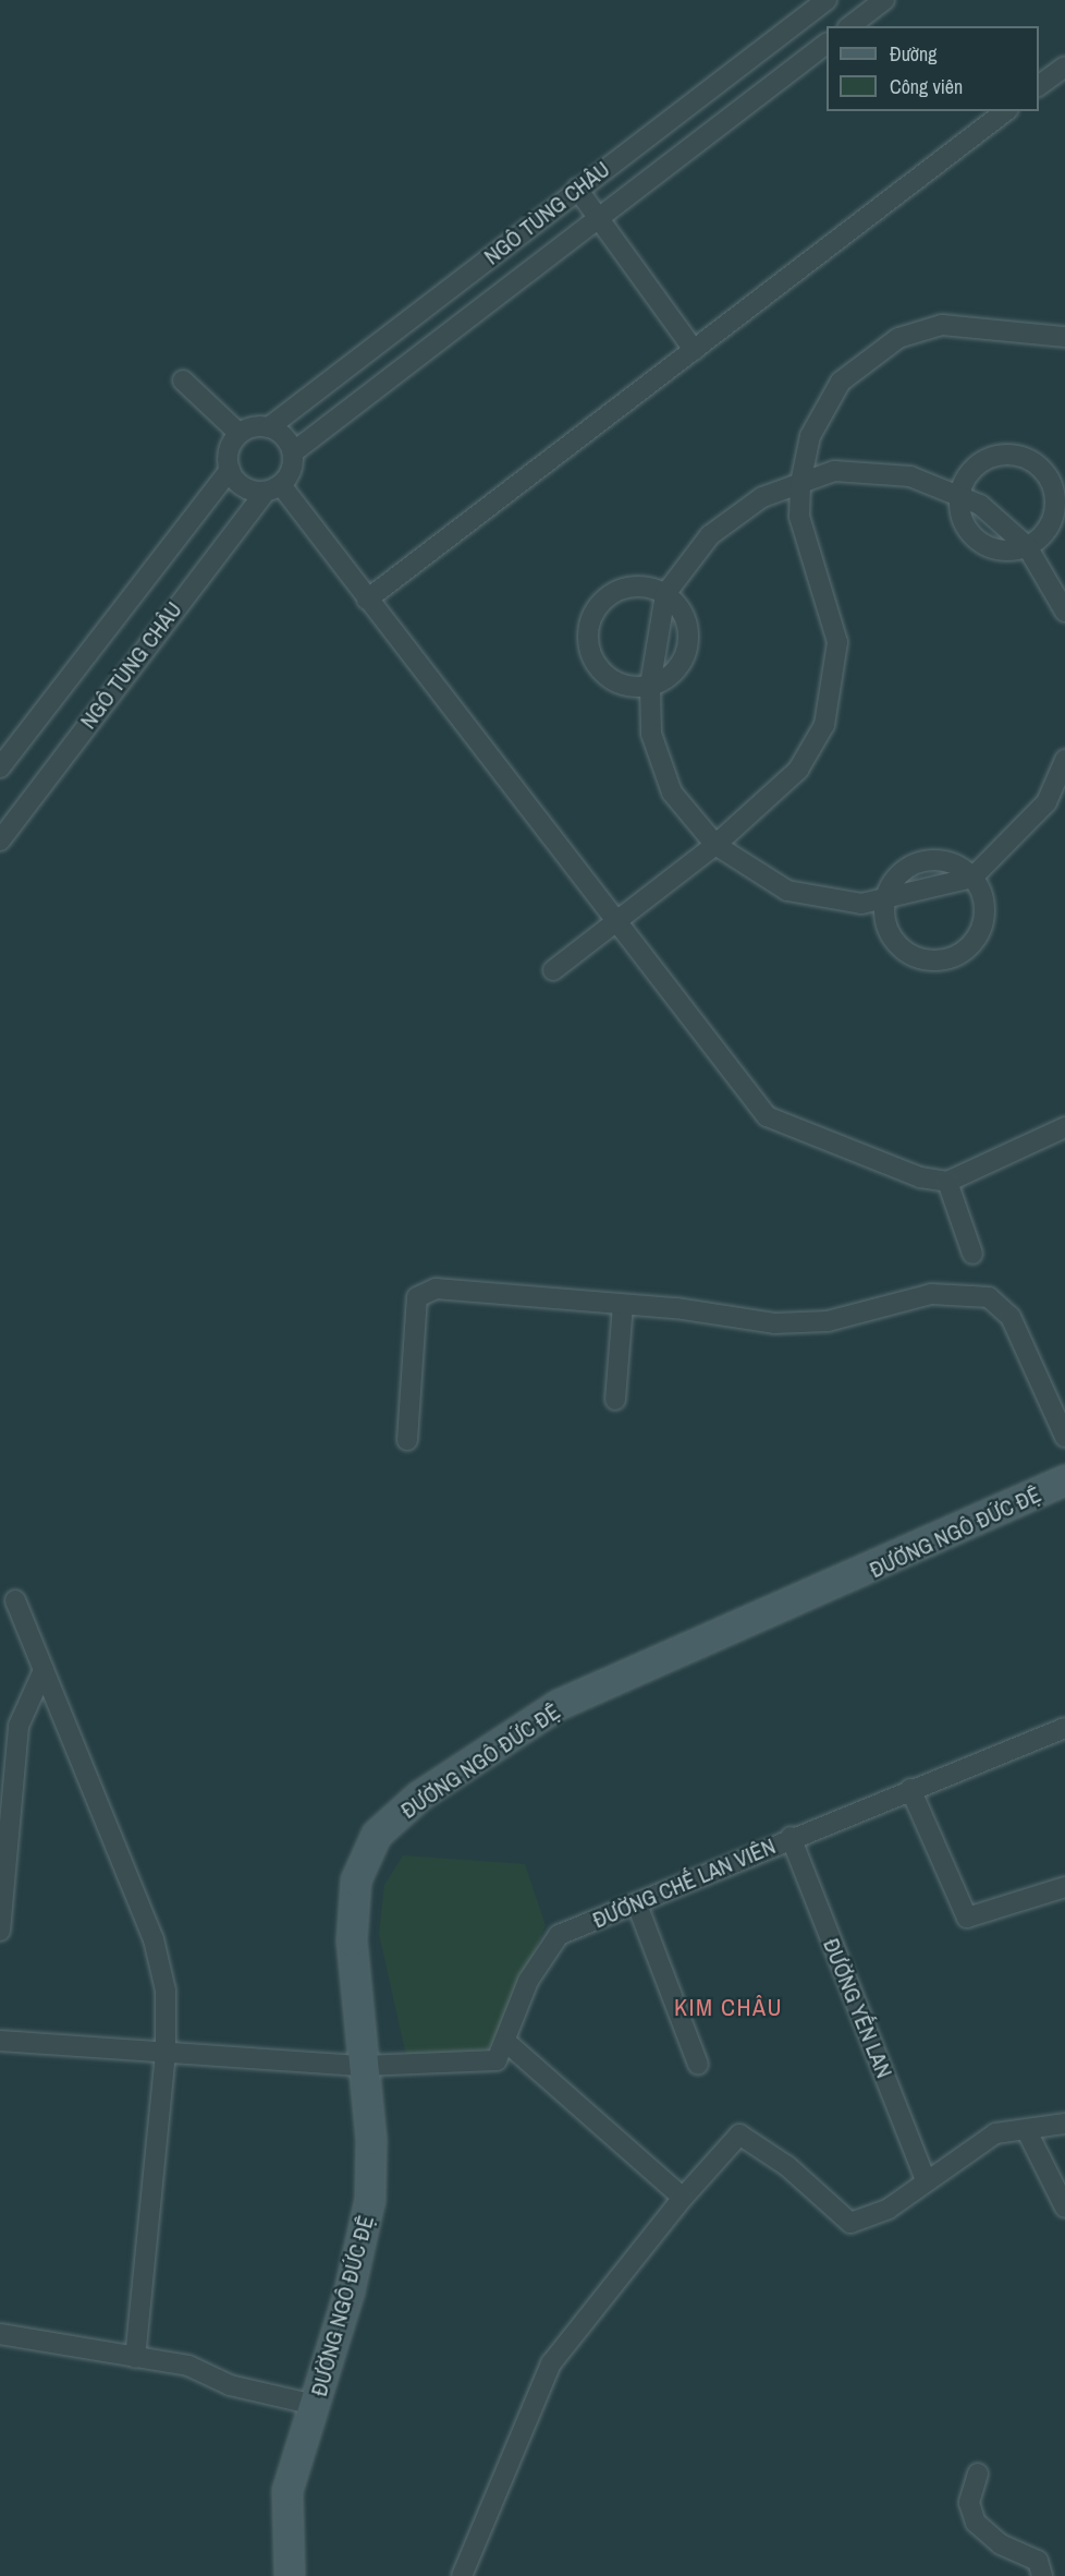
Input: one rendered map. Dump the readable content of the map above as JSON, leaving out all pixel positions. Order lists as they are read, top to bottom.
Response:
{
  "streets": {
    "main road": ["ĐƯỜNG NGÔ ĐỨC ĐỆ"],
    "street": ["NGÔ TÙNG CHÂU", "ĐƯỜNG CHẾ LAN VIÊN", "ĐƯỜNG YẾN LAN"]
  },
  "crossings": [
    ["ĐƯỜNG CHẾ LAN VIÊN", "ĐƯỜNG YẾN LAN"]
  ],
  "districts": ["KIM CHÂU"],
  "legend": ["Đường", "Công viên"]
}
